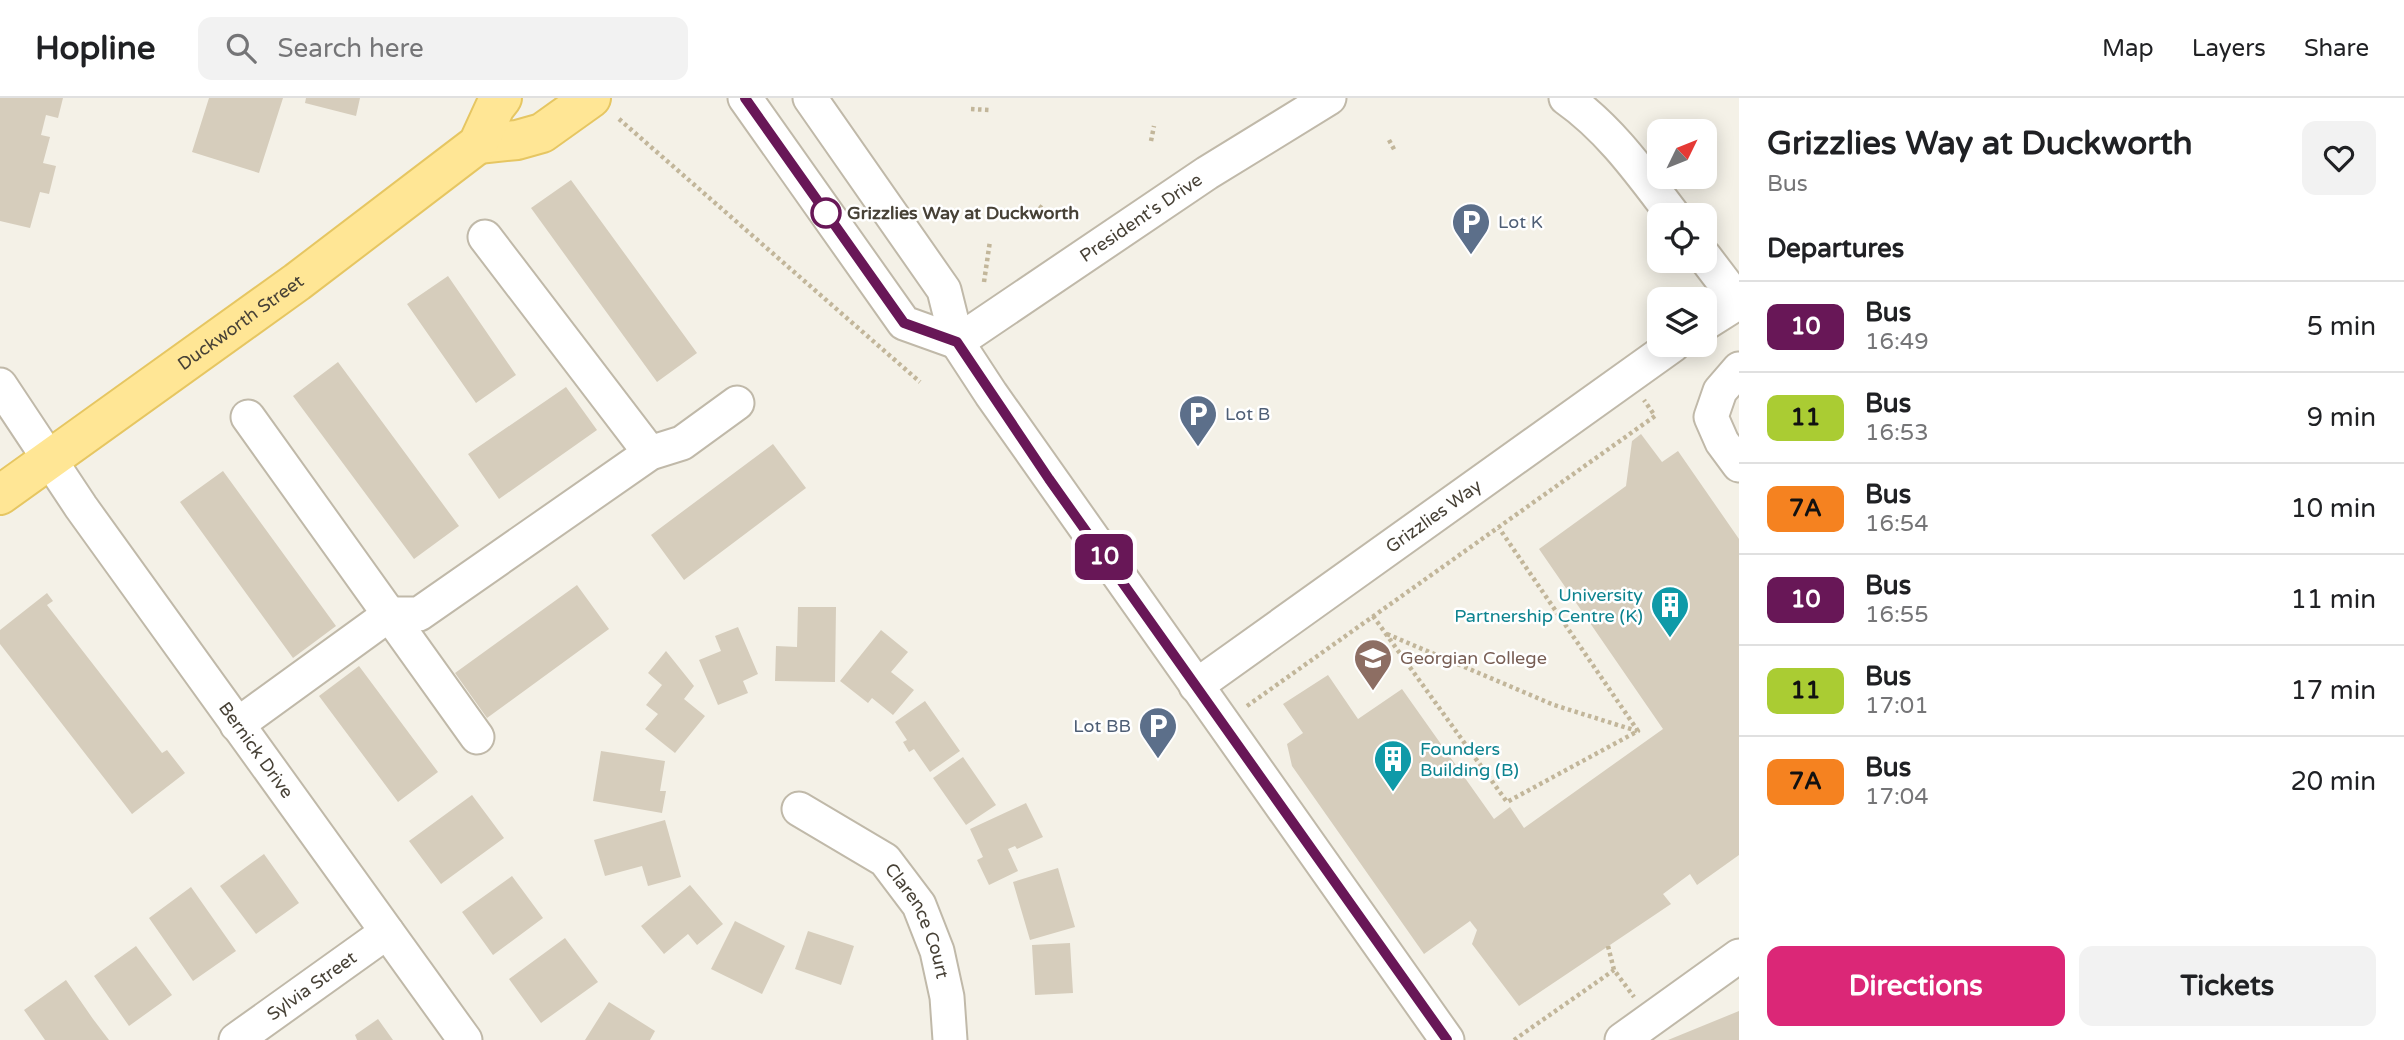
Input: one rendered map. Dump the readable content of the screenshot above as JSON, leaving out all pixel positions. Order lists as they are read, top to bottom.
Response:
{
  "streets": {
    "main road": ["Duckworth Street"],
    "street": [
      "President's Drive",
      "Grizzlies Way",
      "Bernick Drive",
      "Clarence Court",
      "Sylvia Street"
    ]
  },
  "crossings": [
    ["Duckworth Street", "Bernick Drive"],
    ["Bernick Drive", "Sylvia Street"]
  ],
  "places": {
    "other": ["Grizzlies Way at Duckworth"],
    "parking": ["Lot K", "Lot B", "Lot BB"],
    "building": ["University Partnership Centre (K)", "Founders Building (B)"],
    "school or university": ["Georgian College"]
  },
  "lines": ["bus line 10"],
  "north": "top right",
  "page": {
    "header": "Hopline",
    "search": "Search here",
    "nav": ["Map", "Layers", "Share"],
    "on_map": "10",
    "heading": [
      ["Grizzlies Way at Duckworth", "Bus"],
      "Departures"
    ],
    "list": [
      {
        "mark": "10",
        "name": "Bus",
        "note": "16:49",
        "value": "5 min"
      },
      {
        "mark": "11",
        "name": "Bus",
        "note": "16:53",
        "value": "9 min"
      },
      {
        "mark": "7A",
        "name": "Bus",
        "note": "16:54",
        "value": "10 min"
      },
      {
        "mark": "10",
        "name": "Bus",
        "note": "16:55",
        "value": "11 min"
      },
      {
        "mark": "11",
        "name": "Bus",
        "note": "17:01",
        "value": "17 min"
      },
      {
        "mark": "7A",
        "name": "Bus",
        "note": "17:04",
        "value": "20 min"
      }
    ],
    "buttons": ["Directions", "Tickets"]
  }
}
